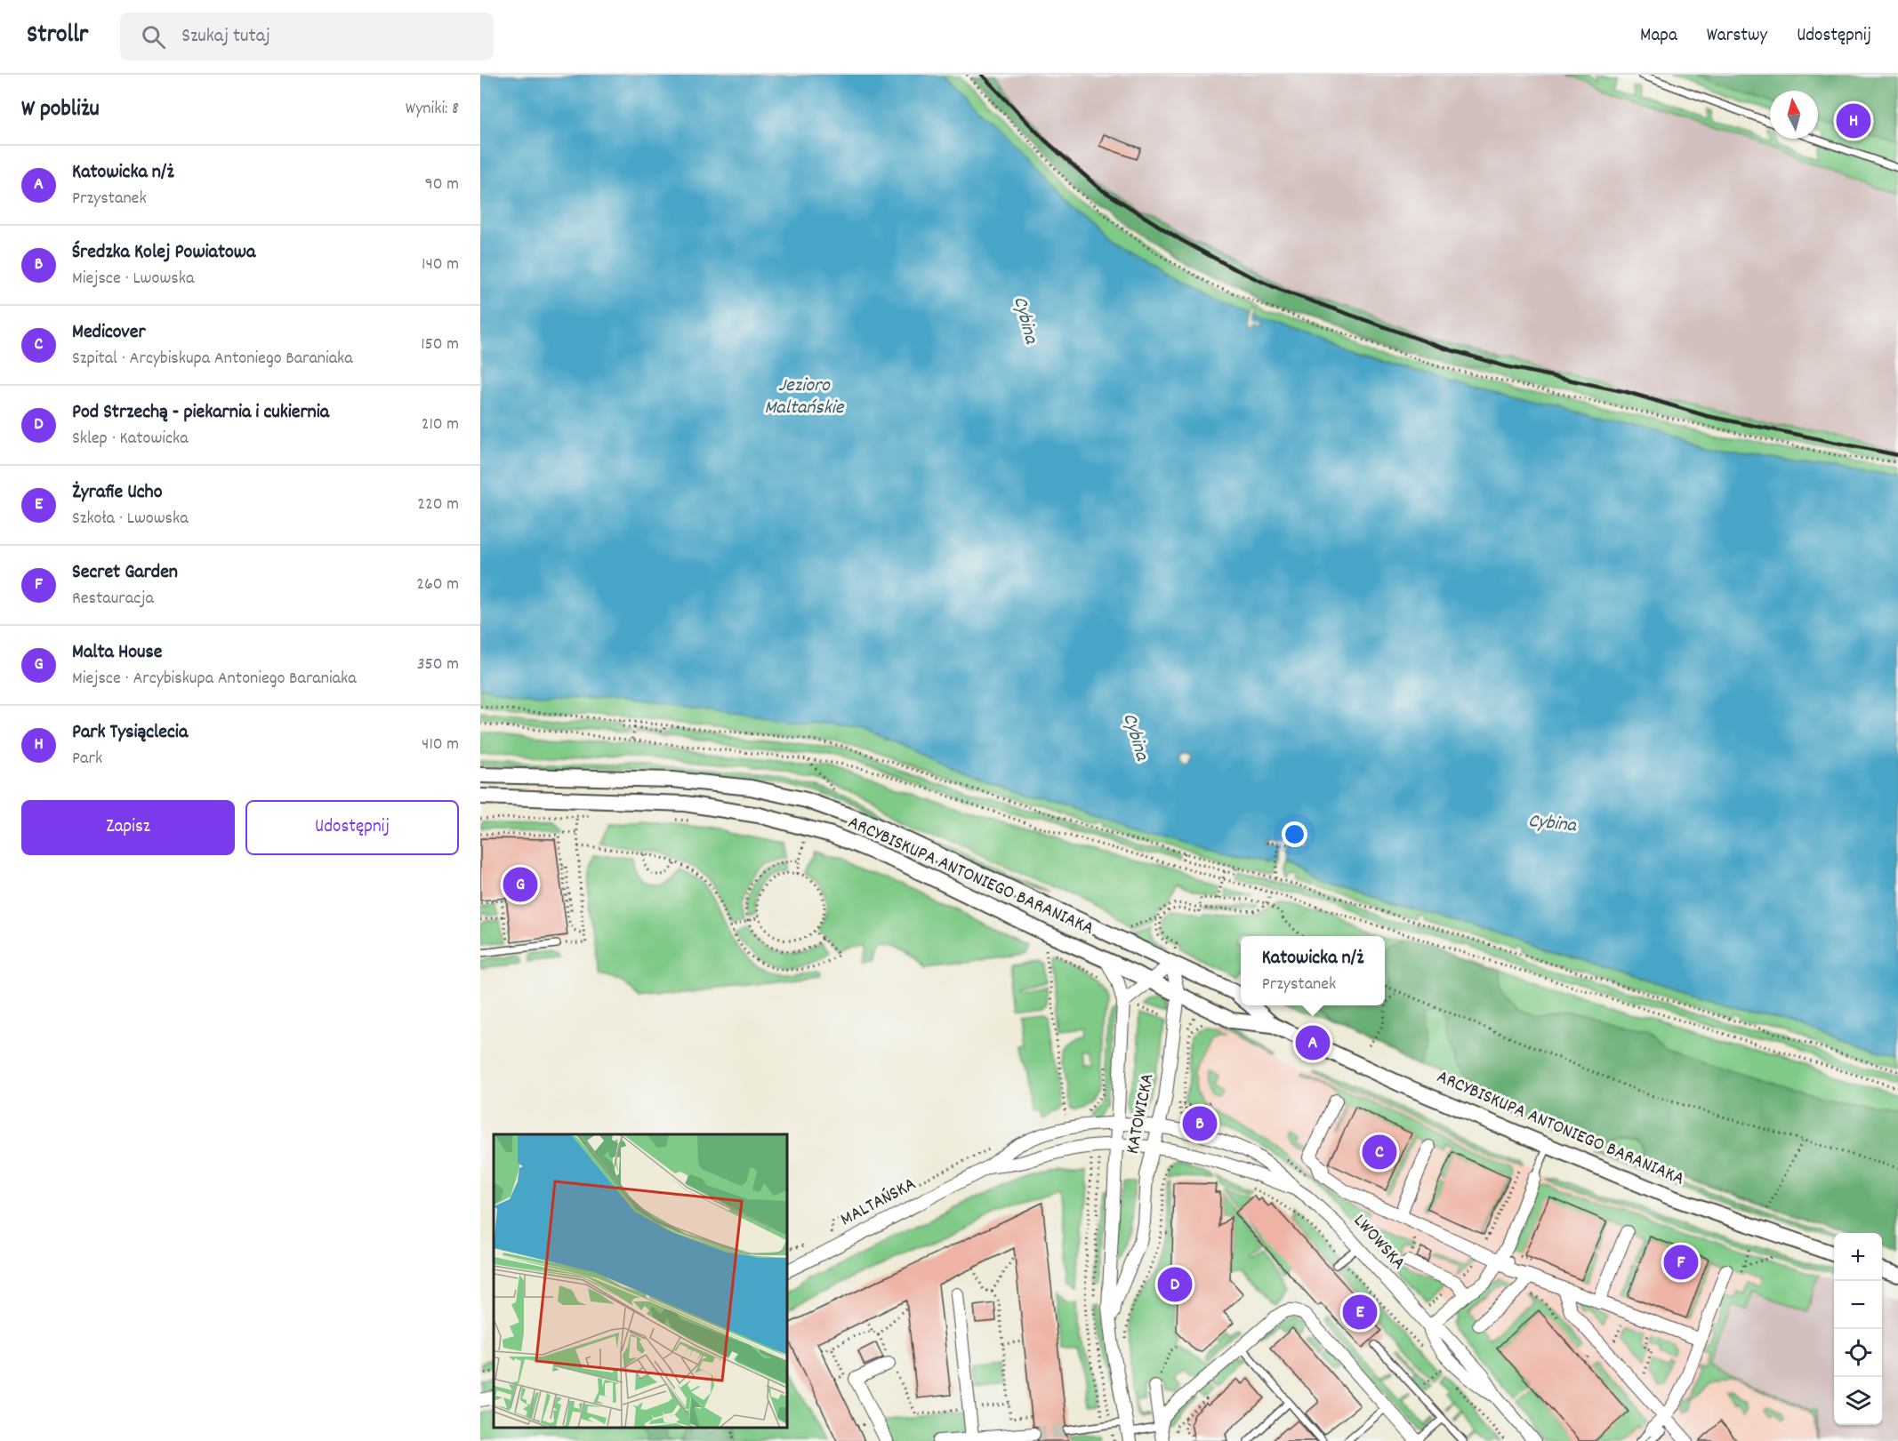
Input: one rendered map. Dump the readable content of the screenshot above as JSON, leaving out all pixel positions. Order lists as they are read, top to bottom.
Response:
{
  "streets": {
    "street": [
      "ARCYBISKUPA ANTONIEGO BARANIAKA",
      "KATOWICKA",
      "MALTAŃSKA",
      "LWOWSKA"
    ]
  },
  "crossings": [
    ["ARCYBISKUPA ANTONIEGO BARANIAKA", "KATOWICKA"],
    ["KATOWICKA", "MALTAŃSKA"],
    ["KATOWICKA", "LWOWSKA"],
    ["MALTAŃSKA", "LWOWSKA"]
  ],
  "water": ["Cybina", "Jezioro Maltańskie"],
  "north": "top",
  "page": {
    "header": "Strollr",
    "search": "Szukaj tutaj",
    "nav": ["Mapa", "Warstwy", "Udostępnij"],
    "heading": ["W pobliżu", "Wyniki: 8"],
    "pins": [
      "H",
      "G",
      "A",
      "B",
      "C",
      "F",
      "D",
      "E"
    ],
    "list": [
      {
        "mark": "A",
        "name": "Katowicka n/ż",
        "note": "Przystanek",
        "value": "90 m"
      },
      {
        "mark": "B",
        "name": "Średzka Kolej Powiatowa",
        "note": "Miejsce · Lwowska",
        "value": "140 m"
      },
      {
        "mark": "C",
        "name": "Medicover",
        "note": "Szpital · Arcybiskupa Antoniego Baraniaka",
        "value": "150 m"
      },
      {
        "mark": "D",
        "name": "Pod Strzechą - piekarnia i cukiernia",
        "note": "Sklep · Katowicka",
        "value": "210 m"
      },
      {
        "mark": "E",
        "name": "Żyrafie Ucho",
        "note": "Szkoła · Lwowska",
        "value": "220 m"
      },
      {
        "mark": "F",
        "name": "Secret Garden",
        "note": "Restauracja",
        "value": "260 m"
      },
      {
        "mark": "G",
        "name": "Malta House",
        "note": "Miejsce · Arcybiskupa Antoniego Baraniaka",
        "value": "350 m"
      },
      {
        "mark": "H",
        "name": "Park Tysiąclecia",
        "note": "Park",
        "value": "410 m"
      }
    ],
    "buttons": ["Zapisz", "Udostępnij"],
    "popup": ["Katowicka n/ż", "Przystanek"],
    "map_buttons": ["+", "−"]
  }
}
